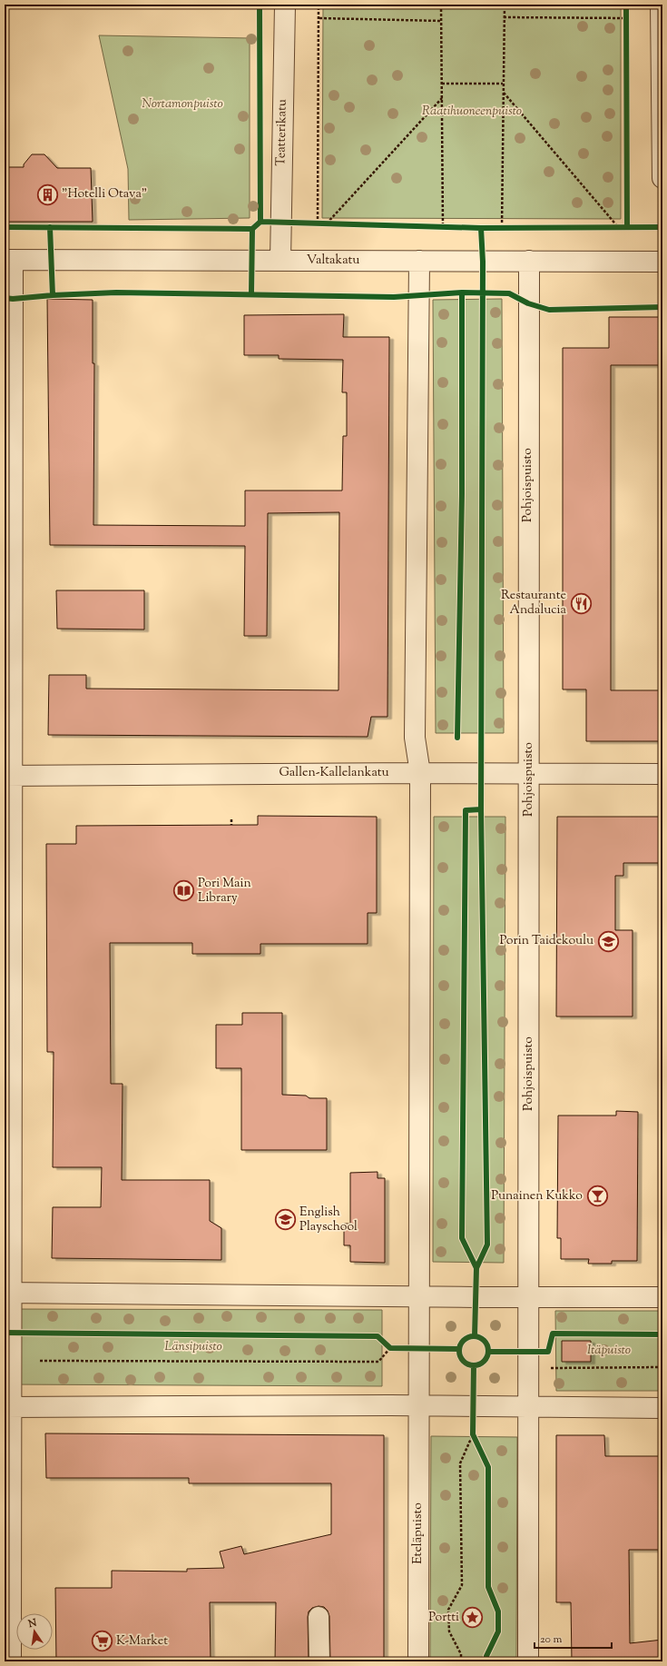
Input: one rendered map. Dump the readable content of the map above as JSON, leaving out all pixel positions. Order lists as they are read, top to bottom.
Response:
{
  "streets": {
    "street": [
      "Teatterikatu",
      "Valtakatu",
      "Pohjoispuisto",
      "Gallen-Kallelankatu",
      "Eteläpuisto"
    ]
  },
  "crossings": [
    ["Teatterikatu", "Valtakatu"],
    ["Valtakatu", "Pohjoispuisto"],
    ["Pohjoispuisto", "Gallen-Kallelankatu"]
  ],
  "parks": [
    "Nortamonpuisto",
    "Raatihuoneenpuisto",
    "Länsipuisto",
    "Itäpuisto"
  ],
  "places": {
    "building": ["\"Hotelli Otava\""],
    "restaurant": ["Restaurante Andalucia"],
    "library": ["Pori Main Library"],
    "school or university": ["Porin Taidekoulu", "English Playschool"],
    "bar": ["Punainen Kukko"],
    "place": ["Portti"],
    "supermarket": ["K-Market"]
  },
  "scale_bar": "20 m",
  "north": "top"
}
